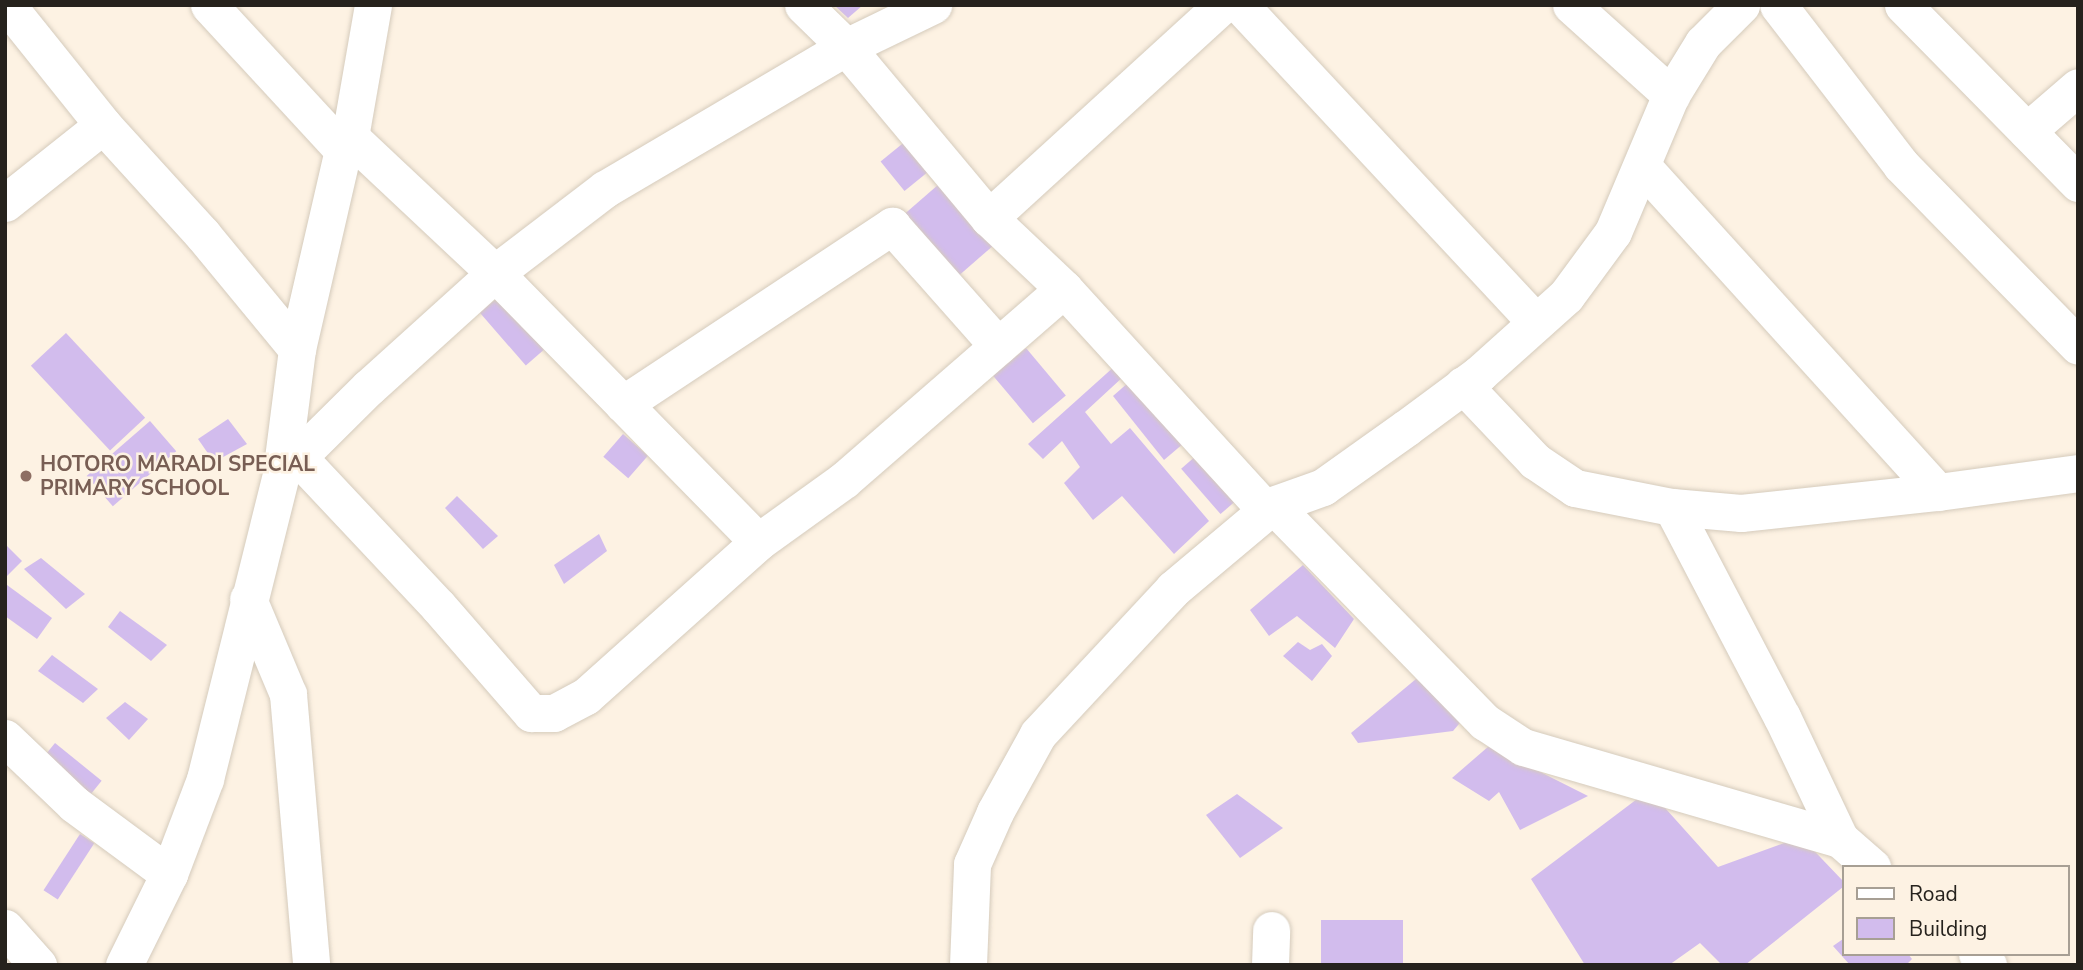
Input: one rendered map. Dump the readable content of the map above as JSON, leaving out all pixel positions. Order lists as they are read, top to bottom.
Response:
{
  "places": ["HOTORO MARADI SPECIAL PRIMARY SCHOOL"],
  "legend": ["Road", "Building"]
}
